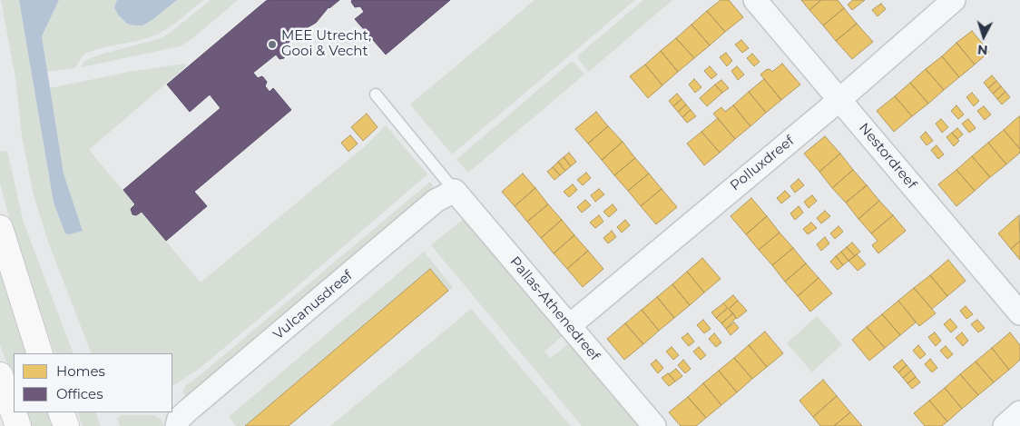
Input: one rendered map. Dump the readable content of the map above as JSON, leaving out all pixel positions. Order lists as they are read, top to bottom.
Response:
{
  "streets": {
    "street": [
      "Nestordreef",
      "Polluxdreef",
      "Vulcanusdreef",
      "Pallas-Athenedreef"
    ]
  },
  "crossings": [
    ["Nestordreef", "Polluxdreef"],
    ["Polluxdreef", "Pallas-Athenedreef"],
    ["Vulcanusdreef", "Pallas-Athenedreef"]
  ],
  "places": ["MEE Utrecht, Gooi & Vecht"],
  "legend": ["Homes", "Offices"],
  "north": "bottom"
}
